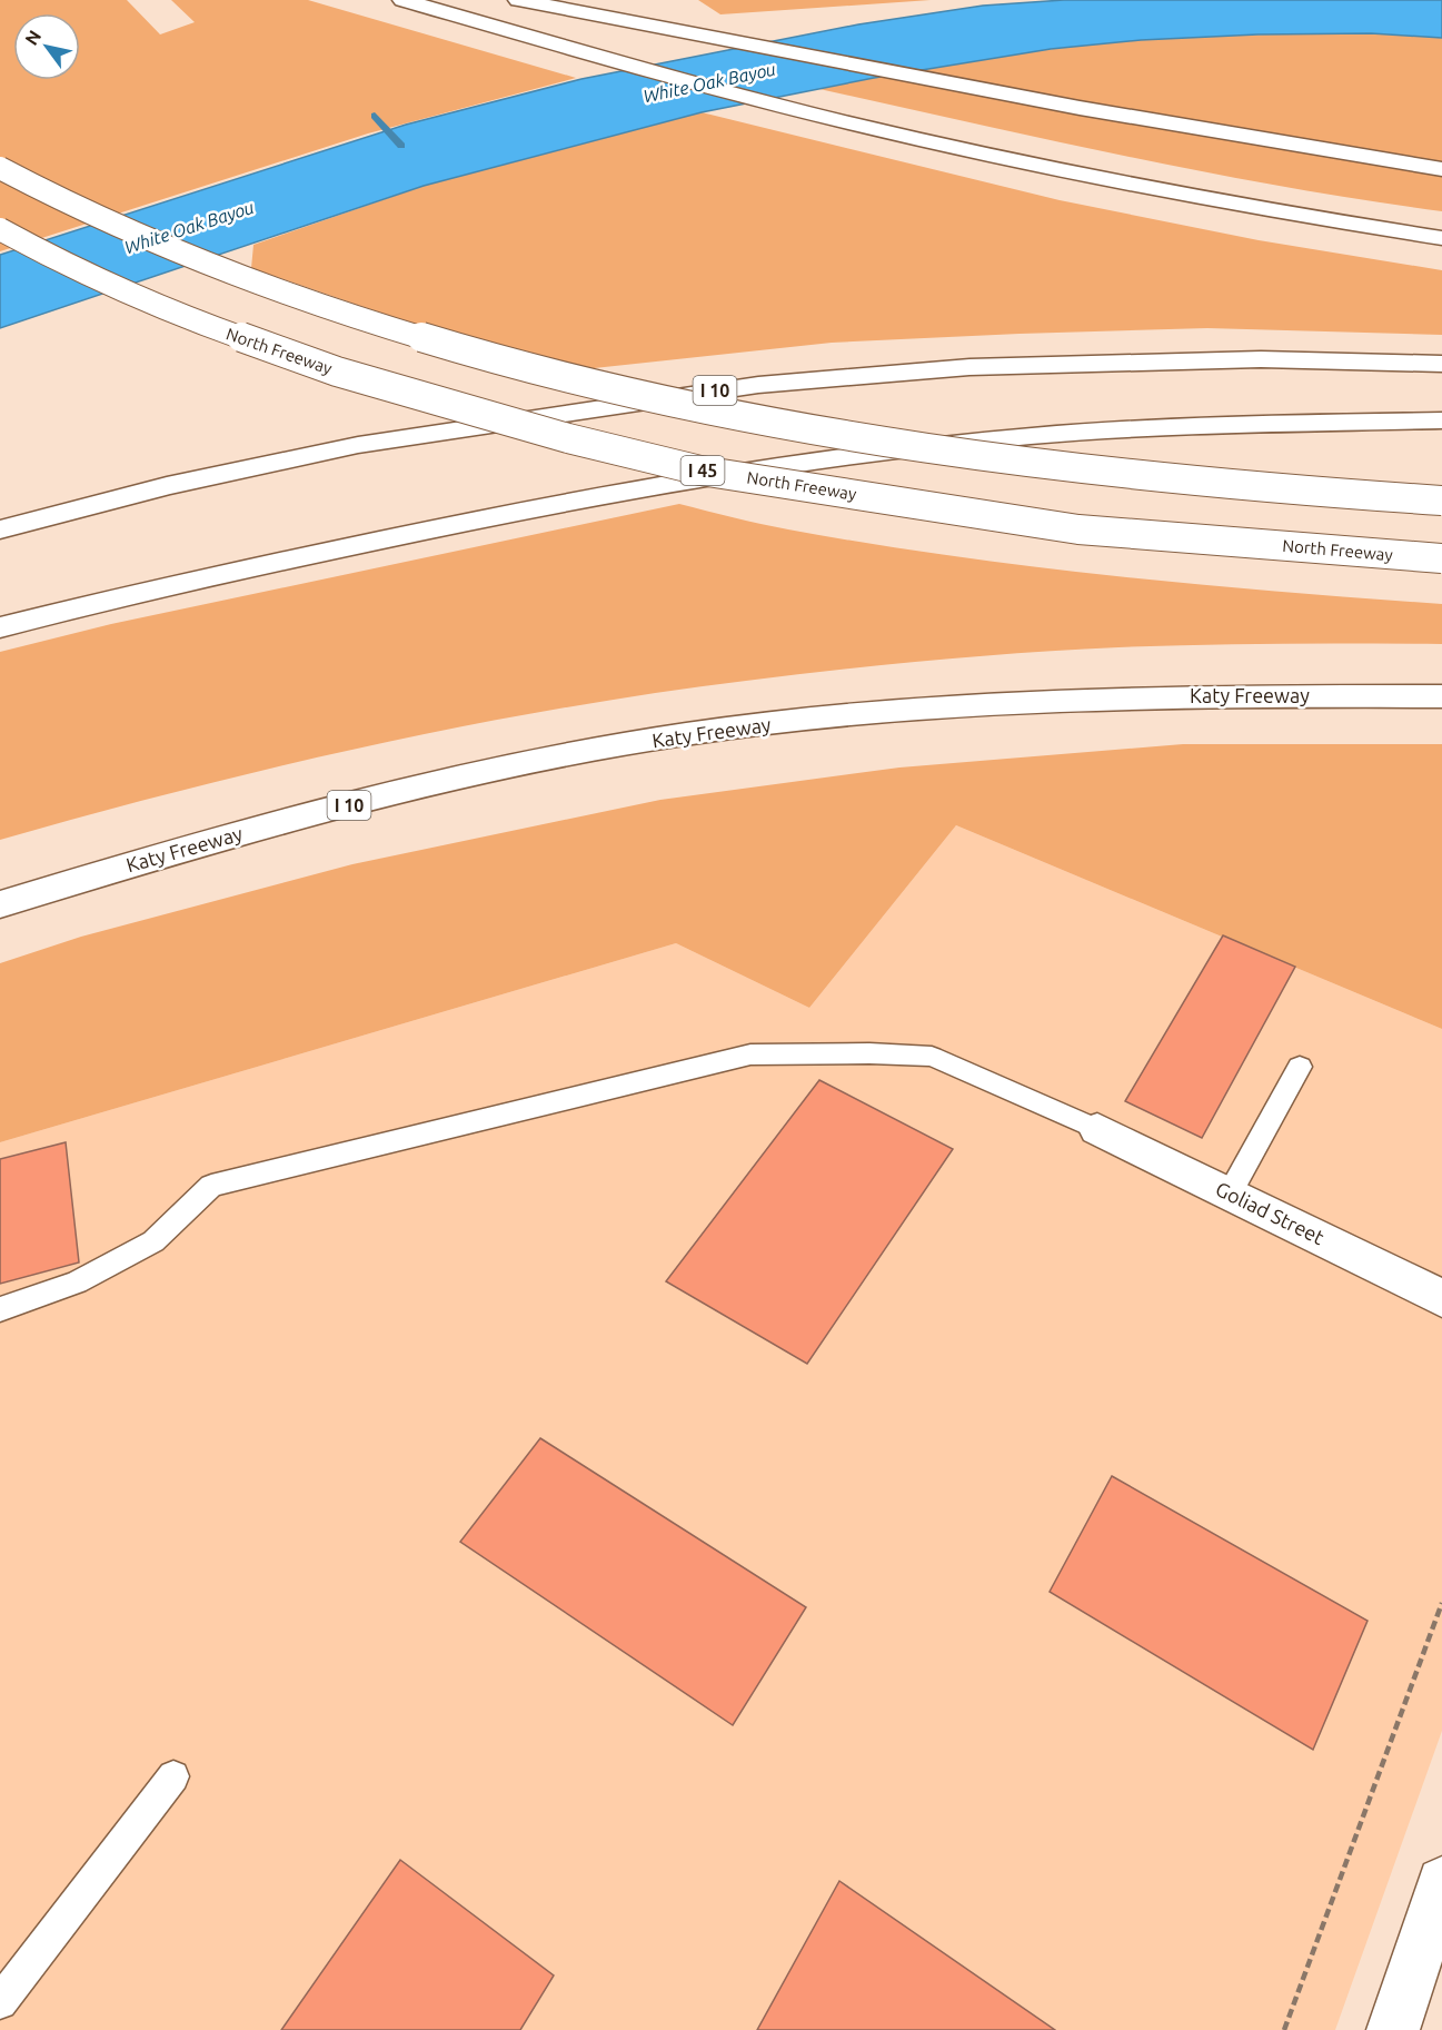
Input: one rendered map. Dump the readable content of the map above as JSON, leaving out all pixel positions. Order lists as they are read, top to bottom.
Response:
{
  "streets": {
    "main road": [
      "North Freeway",
      "I 10",
      "I 45",
      "Katy Freeway",
      "Goliad Street"
    ]
  },
  "water": ["White Oak Bayou"],
  "north": "top left"
}
